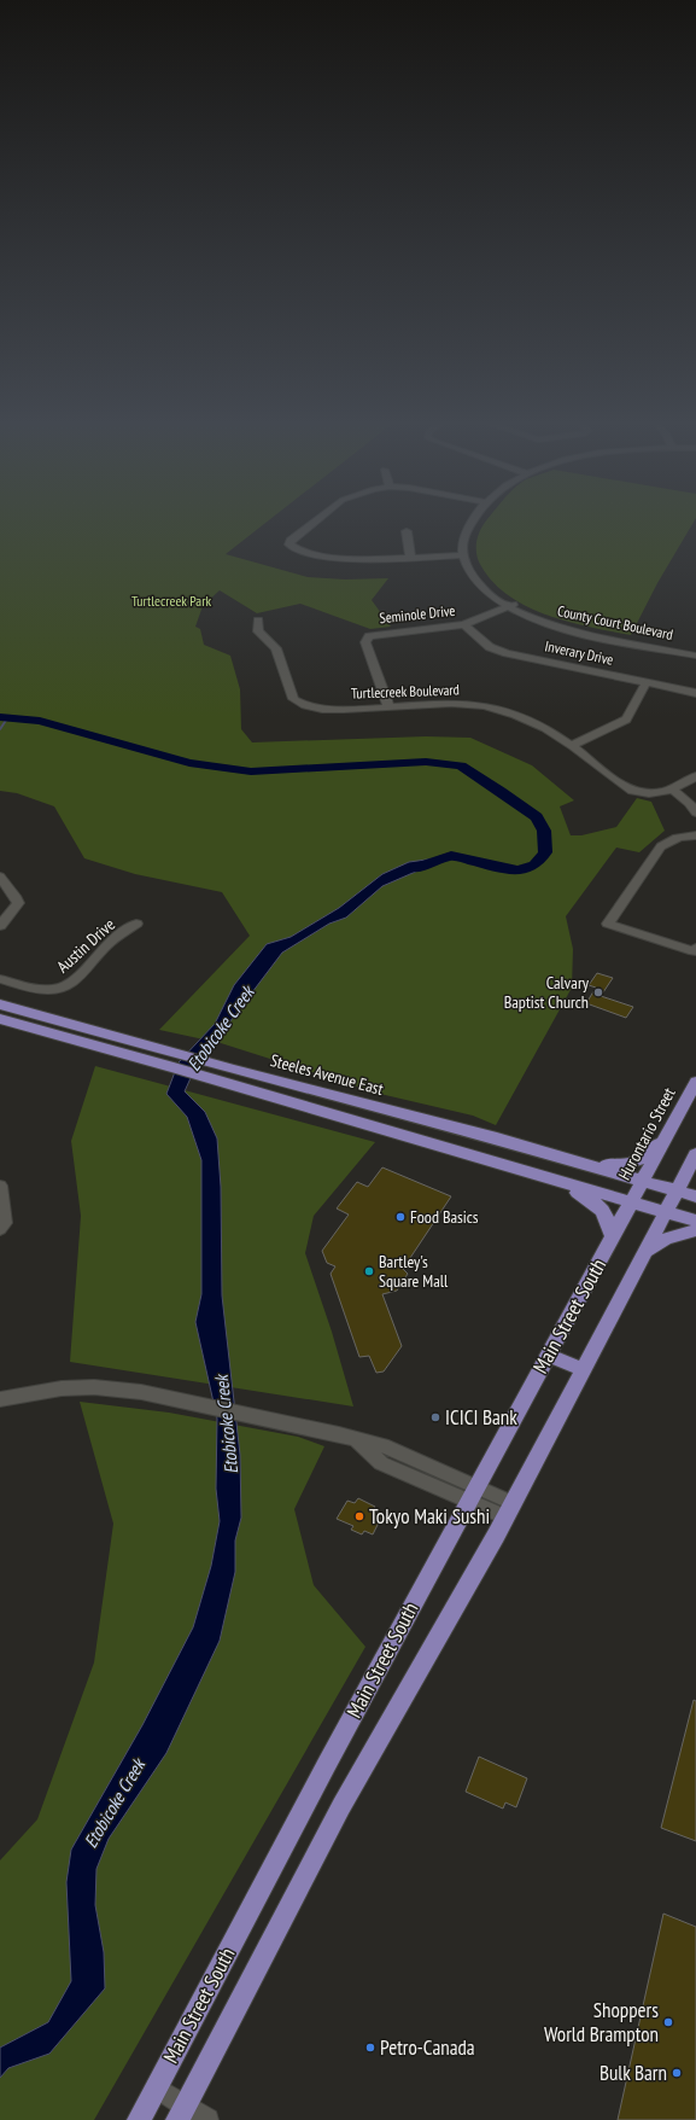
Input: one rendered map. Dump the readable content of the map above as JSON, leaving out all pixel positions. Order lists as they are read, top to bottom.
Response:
{
  "streets": {
    "main road": ["Steeles Avenue East", "Hurontario Street", "Main Street South"],
    "street": [
      "Seminole Drive",
      "County Court Boulevard",
      "Inverary Drive",
      "Turtlecreek Boulevard",
      "Austin Drive"
    ]
  },
  "crossings": [
    ["Seminole Drive", "County Court Boulevard"],
    ["Seminole Drive", "Inverary Drive"],
    ["Seminole Drive", "Turtlecreek Boulevard"],
    ["Steeles Avenue East", "Hurontario Street"],
    ["Steeles Avenue East", "Main Street South"],
    ["Hurontario Street", "Main Street South"]
  ],
  "water": ["Etobicoke Creek"],
  "parks": ["Turtlecreek Park"],
  "places": [
    "Calvary Baptist Church",
    "Food Basics",
    "Bartley's Square Mall",
    "ICICI Bank",
    "Tokyo Maki Sushi",
    "Shoppers World Brampton",
    "Petro-Canada",
    "Bulk Barn"
  ]
}
